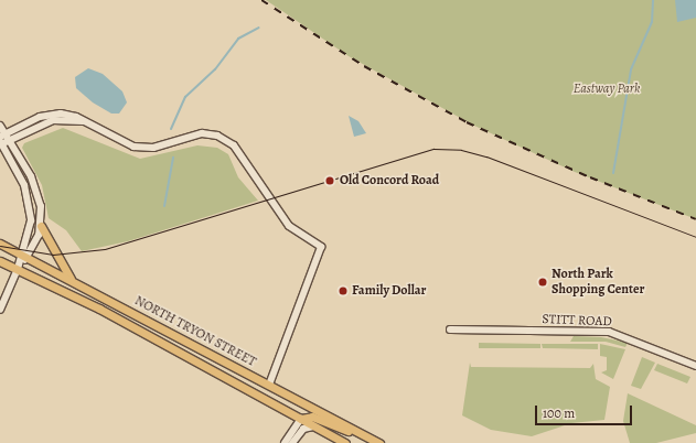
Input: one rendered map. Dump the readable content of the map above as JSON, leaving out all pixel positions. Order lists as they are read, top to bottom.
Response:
{
  "streets": {
    "main road": ["NORTH TRYON STREET"],
    "street": ["STITT ROAD"]
  },
  "parks": ["Eastway Park"],
  "places": ["Old Concord Road", "North Park Shopping Center", "Family Dollar"],
  "scale_bar": "100 m"
}
